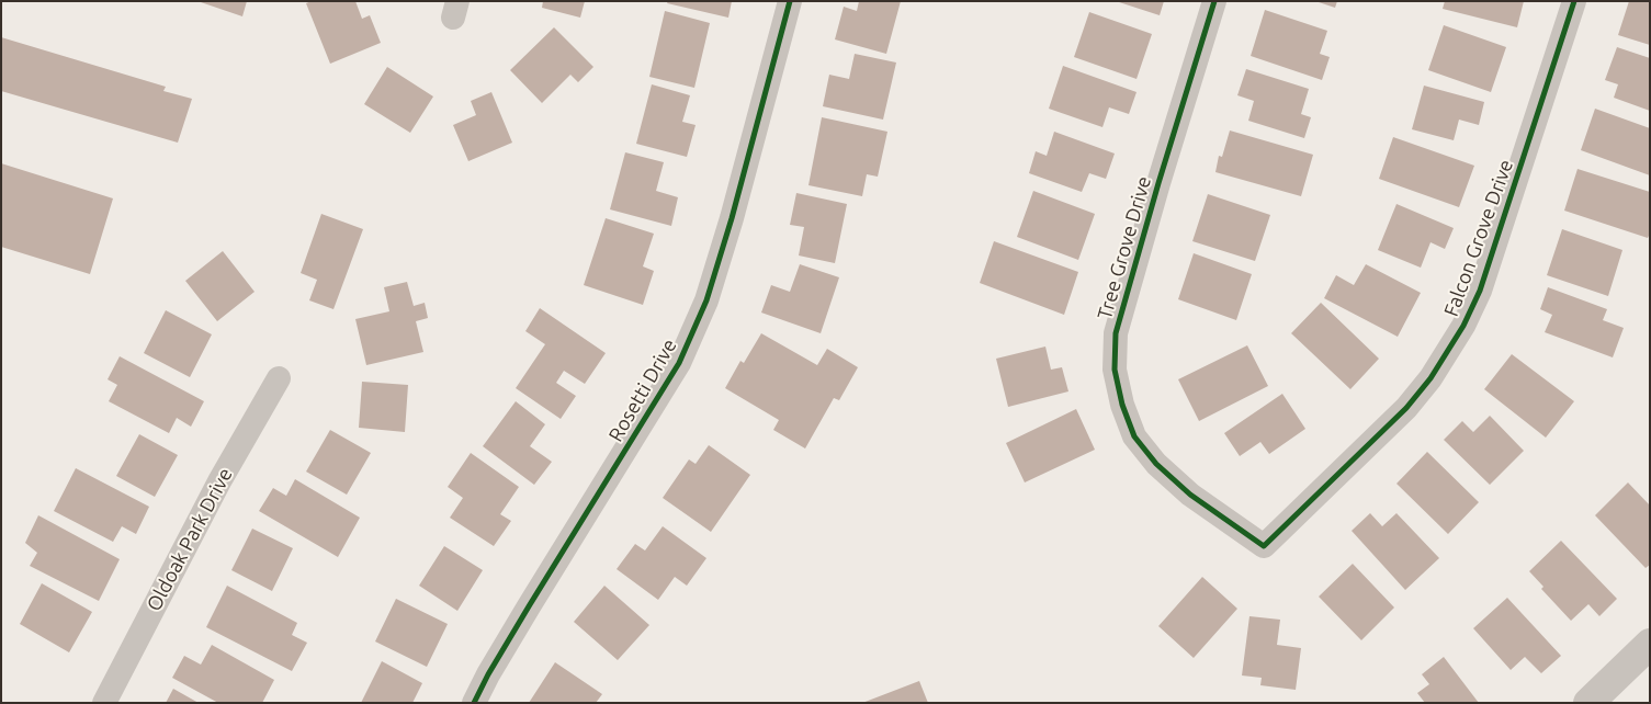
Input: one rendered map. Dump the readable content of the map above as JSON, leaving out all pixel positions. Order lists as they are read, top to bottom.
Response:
{
  "streets": {
    "street": [
      "Falcon Grove Drive",
      "Tree Grove Drive",
      "Rosetti Drive",
      "Oldoak Park Drive"
    ]
  },
  "crossings": [
    ["Falcon Grove Drive", "Tree Grove Drive"]
  ]
}
